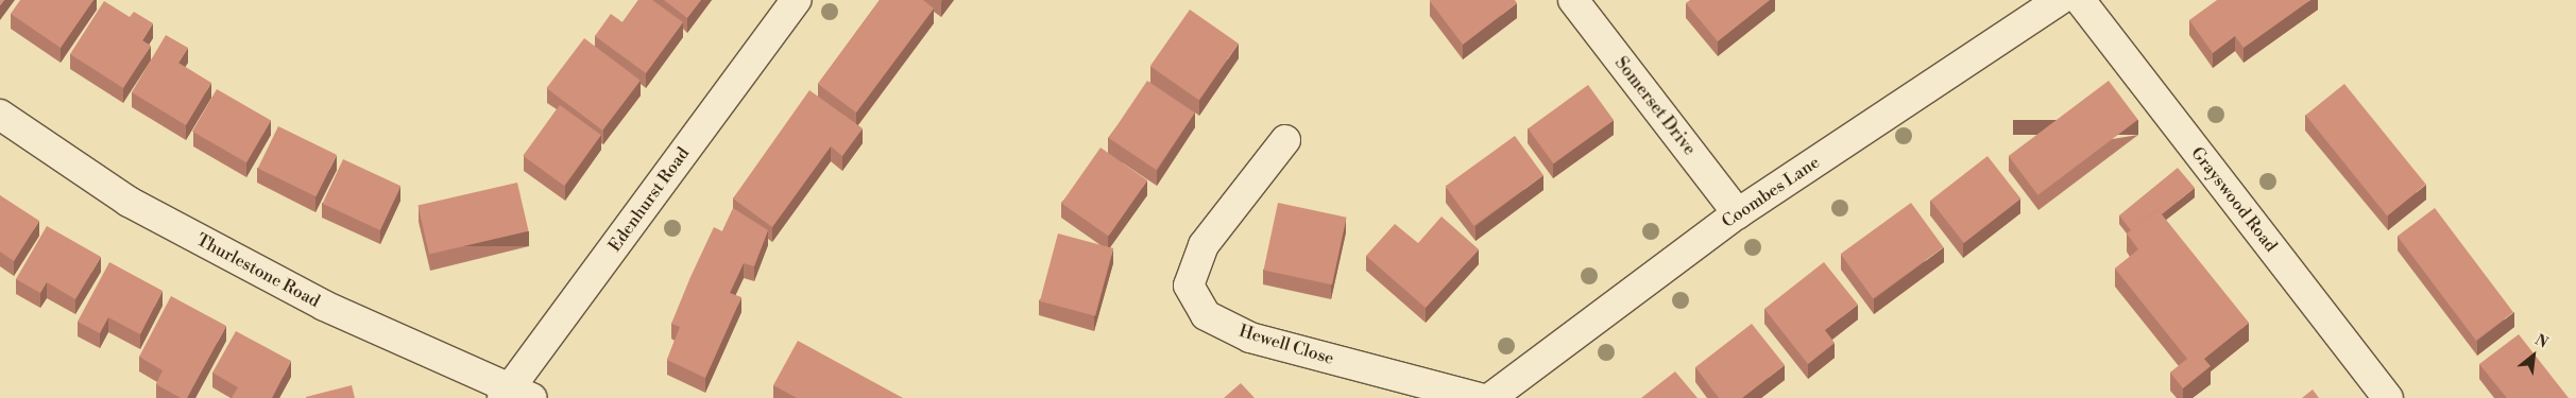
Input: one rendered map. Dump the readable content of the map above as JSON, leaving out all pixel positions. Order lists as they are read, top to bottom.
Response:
{
  "streets": {
    "street": [
      "Somerset Drive",
      "Coombes Lane",
      "Edenhurst Road",
      "Grayswood Road",
      "Thurlestone Road",
      "Hewell Close"
    ]
  },
  "crossings": [
    ["Somerset Drive", "Coombes Lane"],
    ["Edenhurst Road", "Thurlestone Road"]
  ],
  "north": "top right"
}
